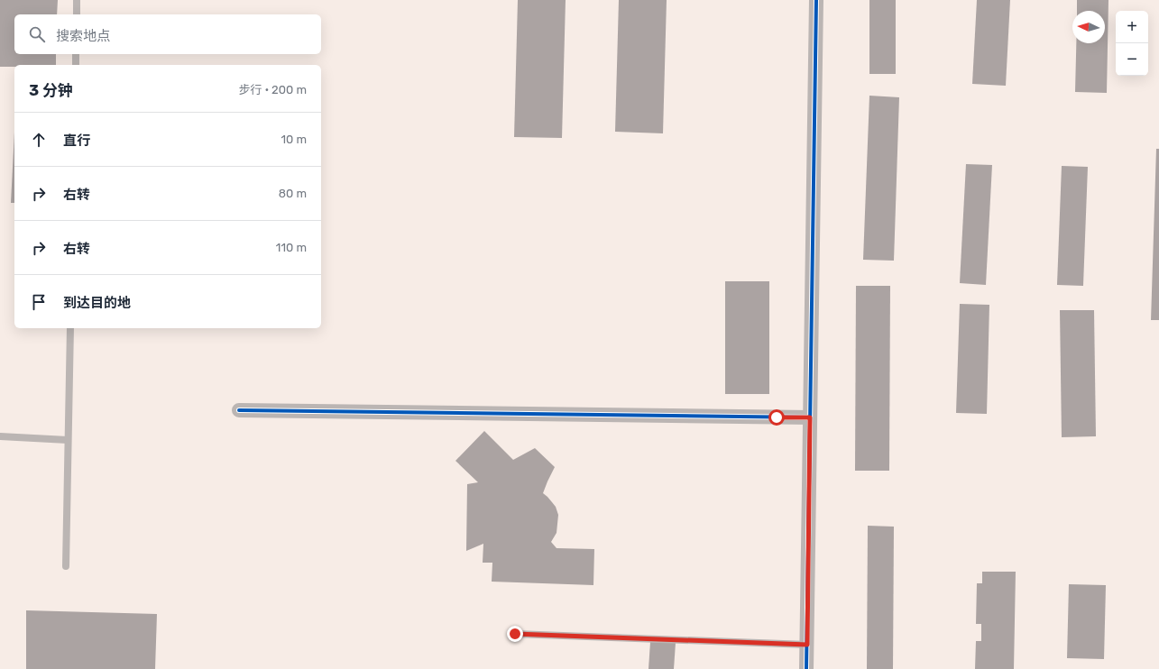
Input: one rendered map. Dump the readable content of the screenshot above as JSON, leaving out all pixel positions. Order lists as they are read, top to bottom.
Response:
{
  "north": "left",
  "page": {
    "map_buttons": ["+", "−"],
    "search": "搜索地点",
    "heading": ["3 分钟", "步行 · 200 m"],
    "list": [
      ["直行", "10 m"],
      ["右转", "80 m"],
      ["右转", "110 m"],
      "到达目的地"
    ]
  }
}
